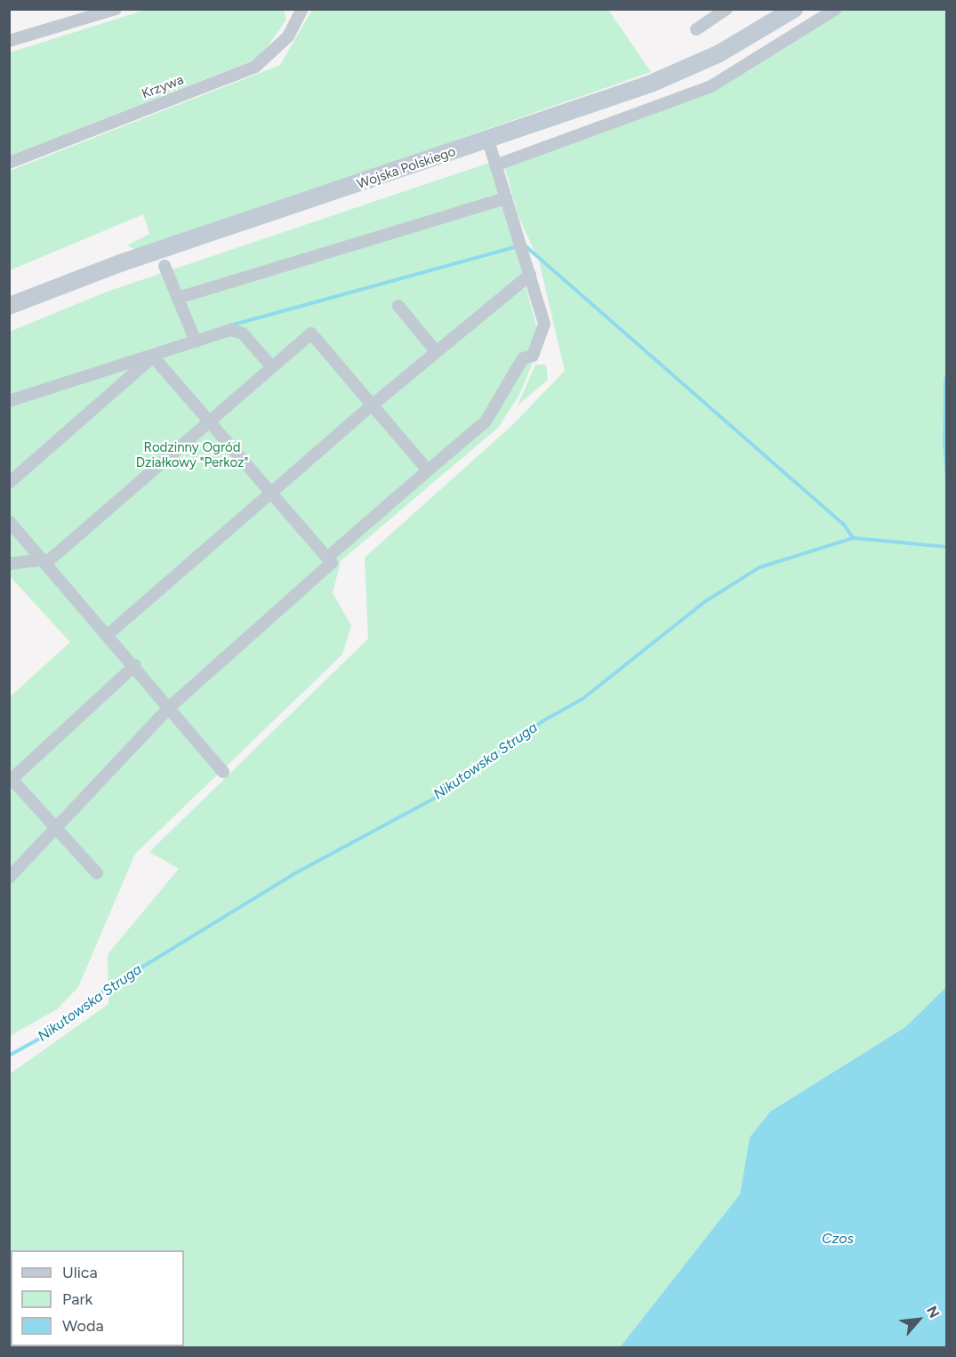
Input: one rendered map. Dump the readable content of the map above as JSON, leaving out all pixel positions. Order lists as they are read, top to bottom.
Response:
{
  "streets": {
    "street": ["Krzywa", "Wojska Polskiego"]
  },
  "water": ["Nikutowska Struga", "Czos"],
  "parks": ["Rodzinny Ogród Działkowy \"Perkoz\""],
  "legend": ["Ulica", "Park", "Woda"],
  "north": "top right"
}
